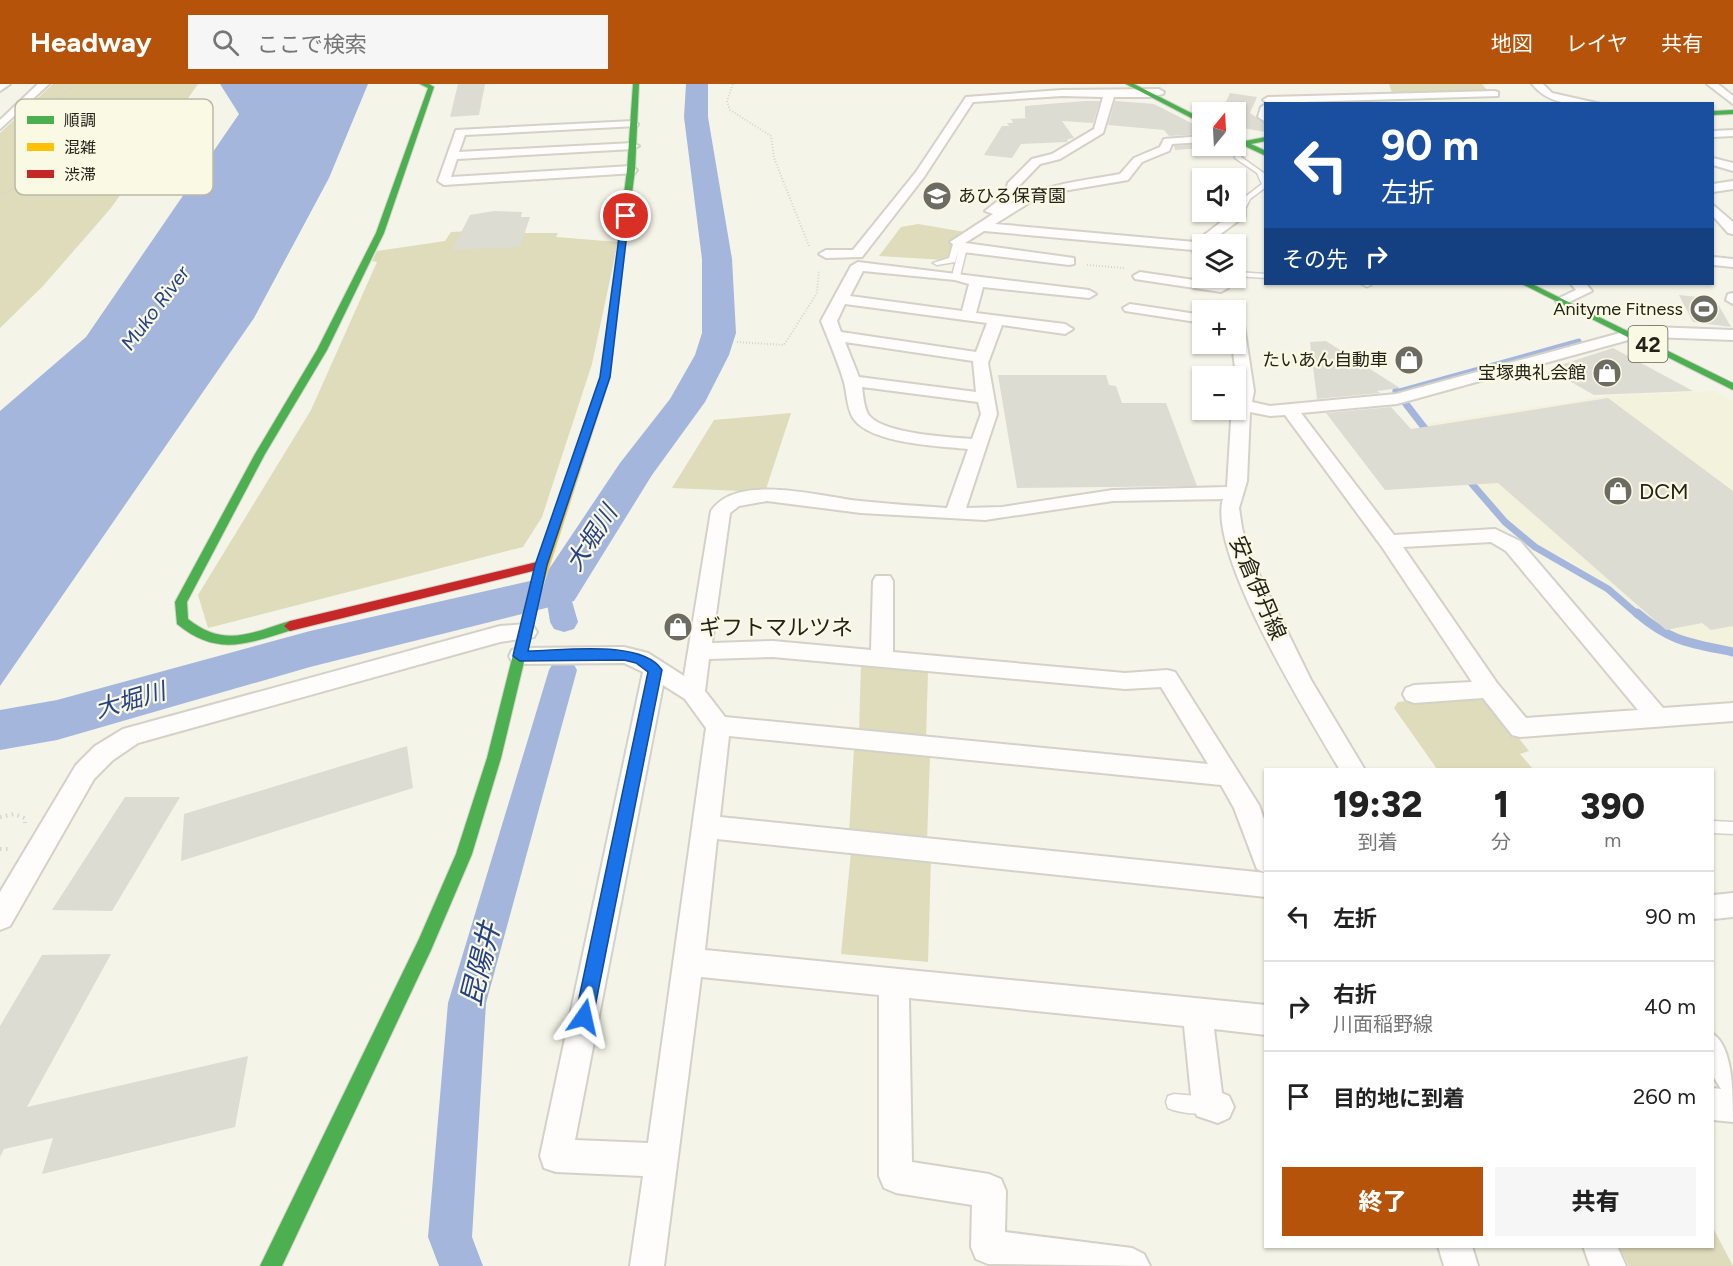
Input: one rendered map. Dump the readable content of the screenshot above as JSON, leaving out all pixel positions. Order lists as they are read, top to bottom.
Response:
{
  "streets": {
    "street": ["42", "安倉伊丹線"]
  },
  "water": ["Muko River", "大堀川", "昆陽井"],
  "places": {
    "school or university": ["あひる保育園"],
    "sports": ["Anityme Fitness"],
    "shop": [
      "たいあん自動車",
      "宝塚典礼会館",
      "DCM",
      "ギフトマルツネ"
    ]
  },
  "legend": ["順調", "混雑", "渋滞"],
  "north": "top",
  "page": {
    "header": "Headway",
    "search": "ここで検索",
    "nav": ["地図", "レイヤ", "共有"],
    "map_buttons": ["+", "−"],
    "turn": ["90 m", "左折"],
    "then": "その先",
    "eta": [
      "19:32",
      "到着",
      "1",
      "分",
      "390",
      "m"
    ],
    "list": [
      {
        "name": "左折",
        "value": "90 m"
      },
      {
        "name": "右折",
        "note": "川面稲野線",
        "value": "40 m"
      },
      {
        "name": "目的地に到着",
        "value": "260 m"
      }
    ],
    "buttons": ["終了", "共有"]
  }
}
